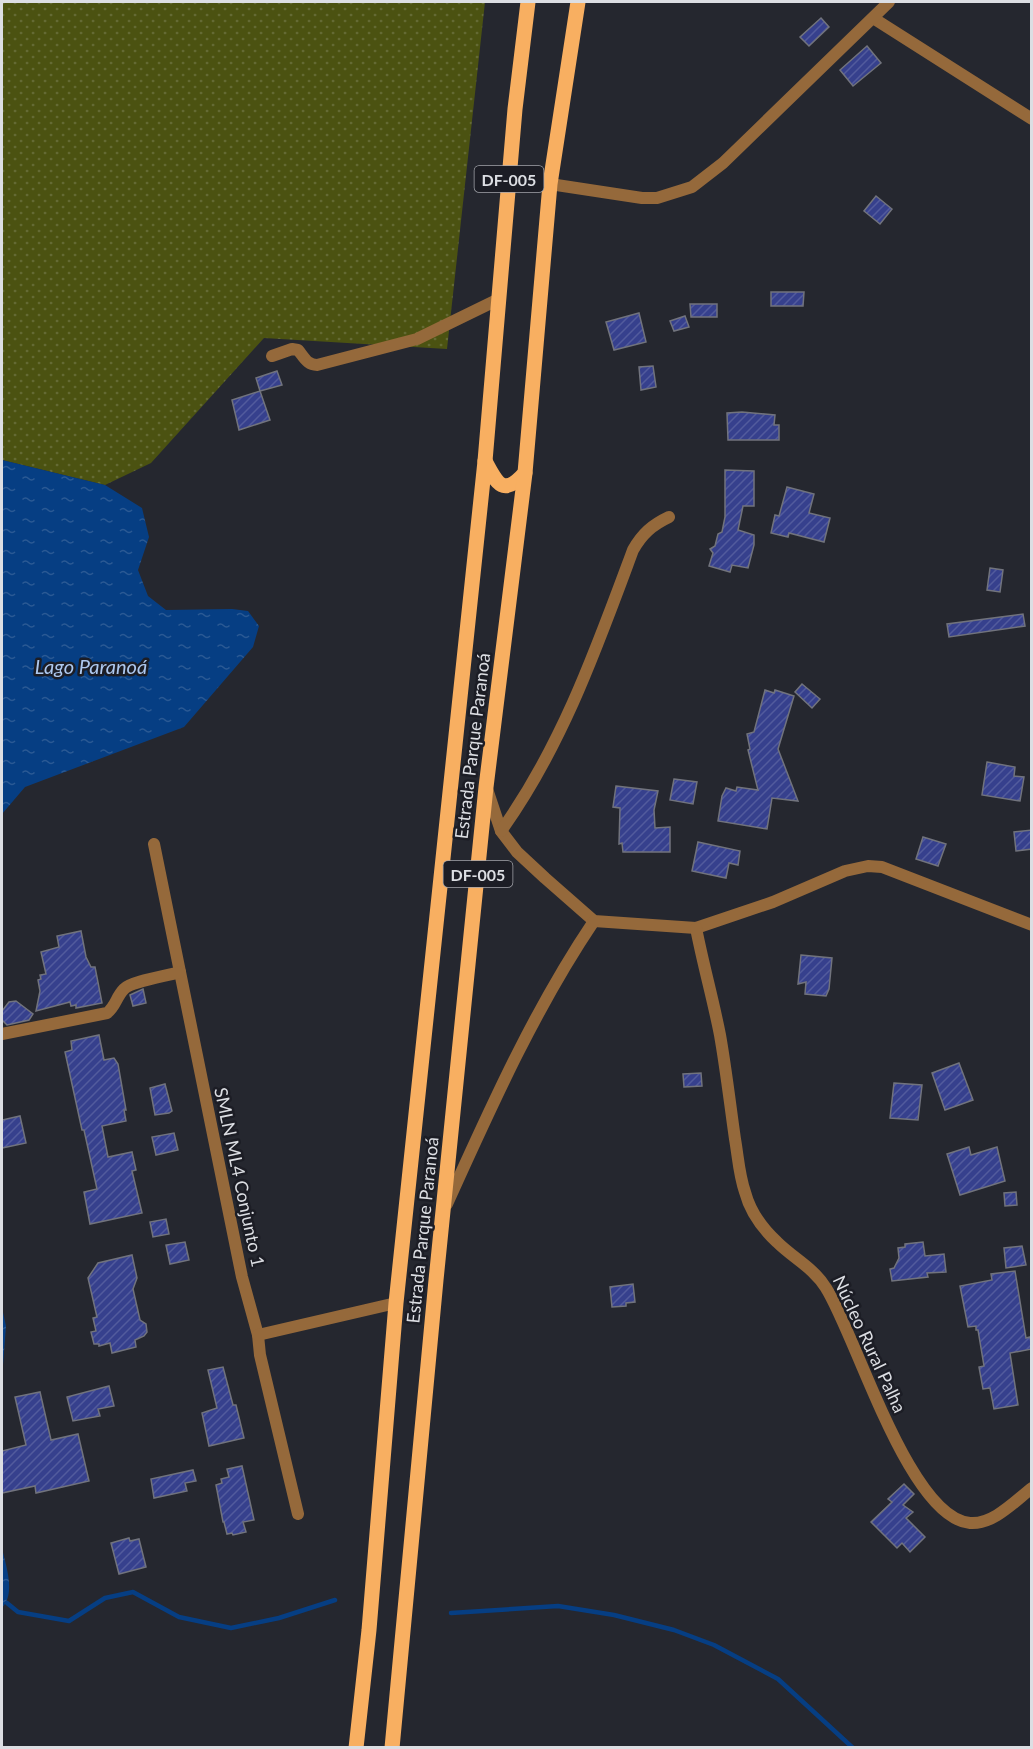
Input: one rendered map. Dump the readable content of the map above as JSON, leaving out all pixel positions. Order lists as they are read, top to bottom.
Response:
{
  "streets": {
    "main road": ["DF-005", "Estrada Parque Paranoá"],
    "street": ["SMLN ML4 Conjunto 1", "Núcleo Rural Palha"]
  },
  "water": ["Lago Paranoá"]
}
